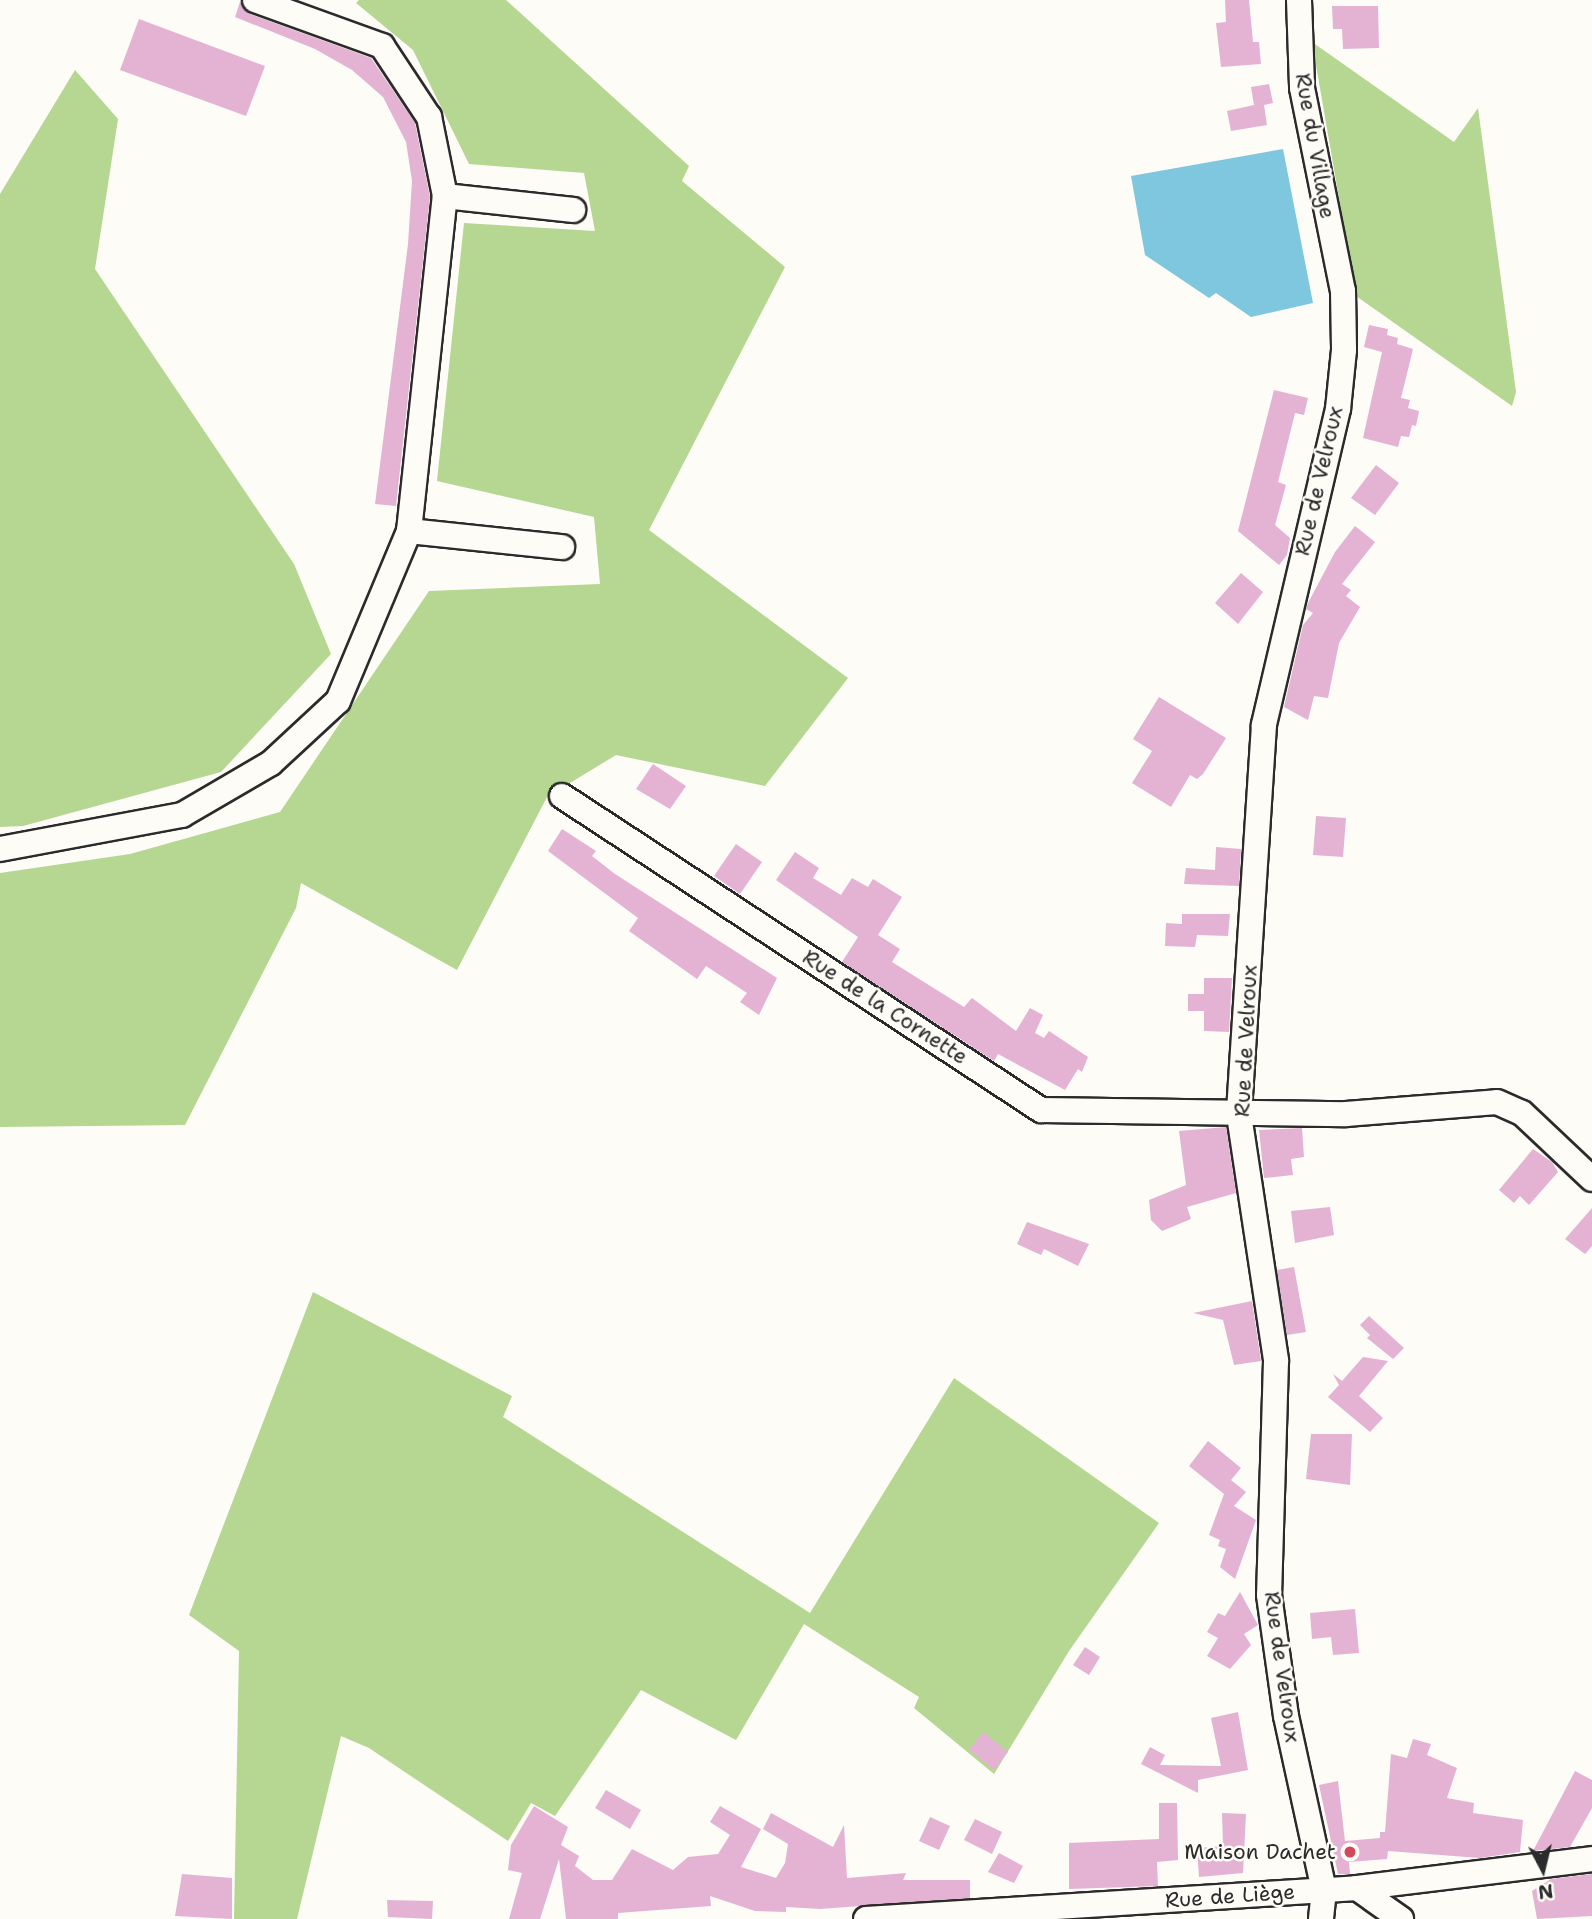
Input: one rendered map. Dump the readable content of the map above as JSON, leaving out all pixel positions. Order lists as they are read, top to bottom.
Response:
{
  "streets": {
    "street": [
      "Rue du Village",
      "Rue de Velroux",
      "Rue de la Cornette",
      "Rue de Liège"
    ]
  },
  "crossings": [
    ["Rue du Village", "Rue de Velroux"],
    ["Rue de Velroux", "Rue de la Cornette"],
    ["Rue de Velroux", "Rue de Liège"]
  ],
  "places": ["Maison Dachet"],
  "north": "bottom"
}
